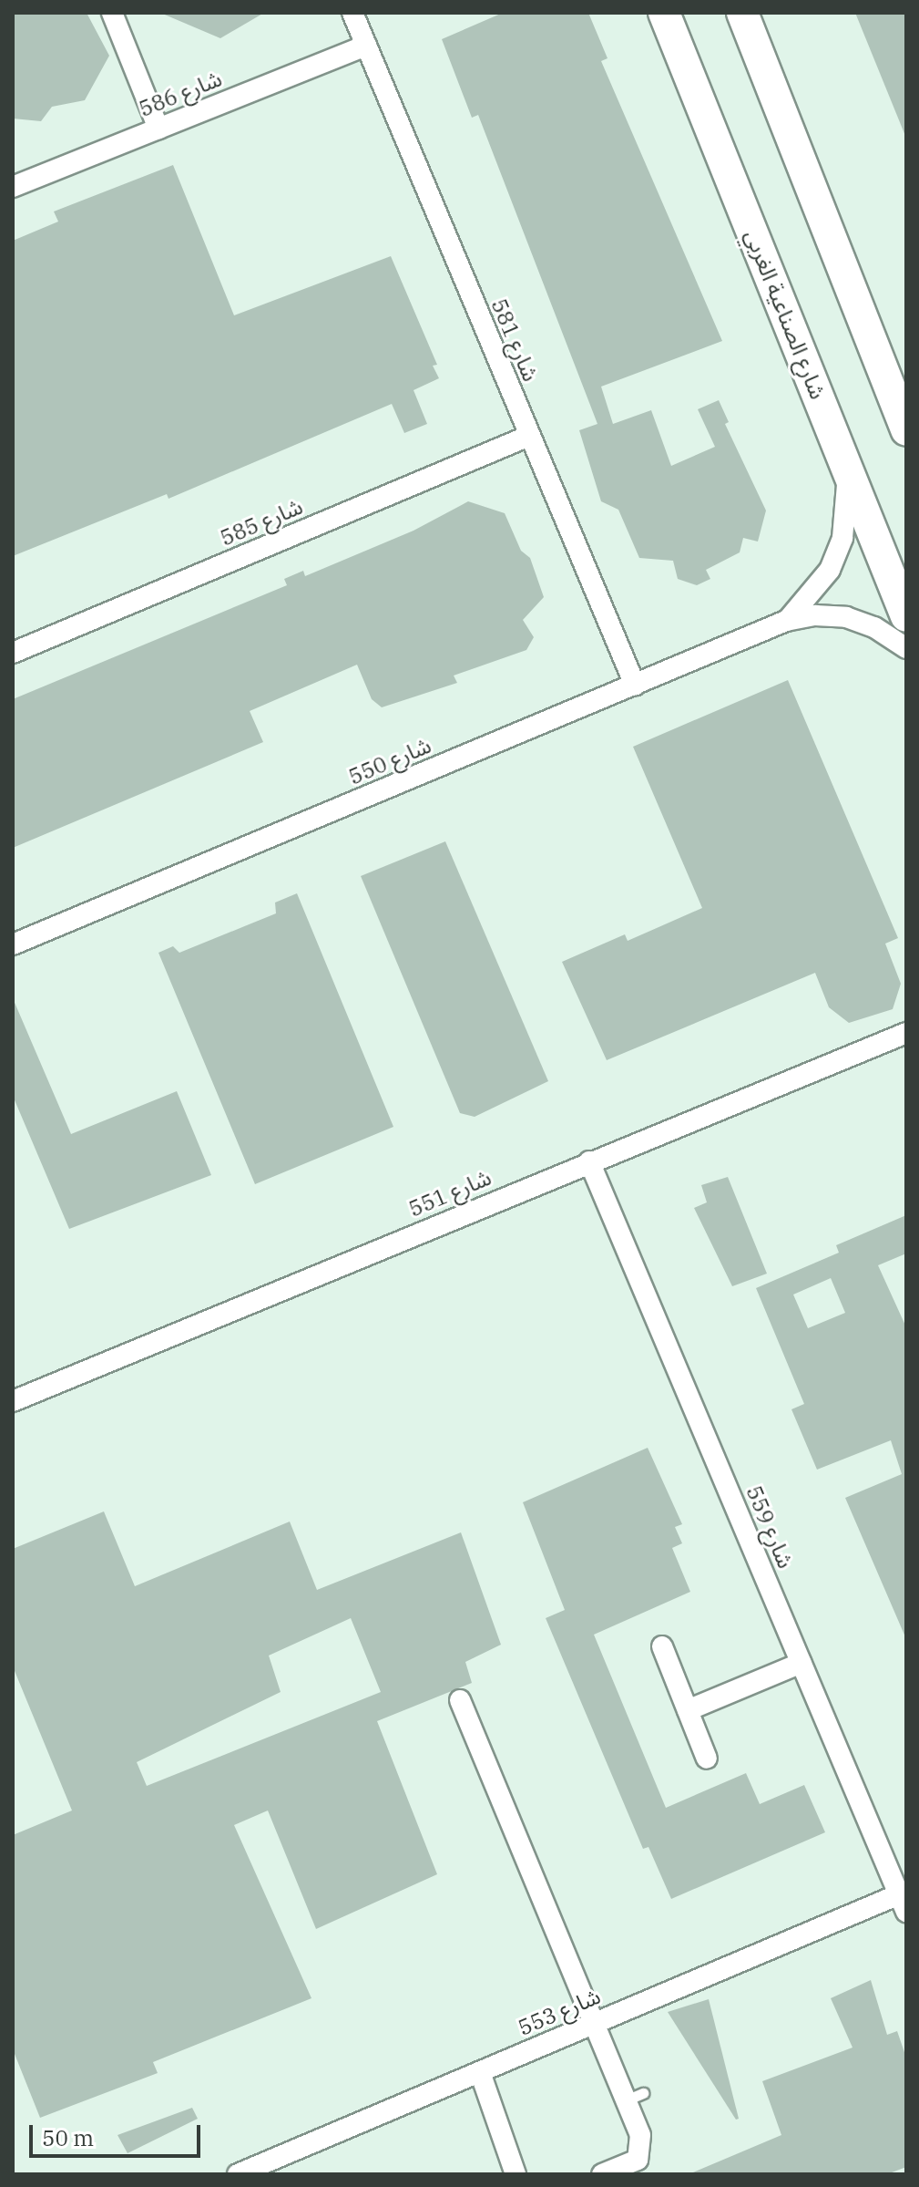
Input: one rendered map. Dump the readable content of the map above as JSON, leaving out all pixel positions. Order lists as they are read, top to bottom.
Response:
{
  "streets": {
    "main road": ["شارع الصناعية الغربي"],
    "street": [
      "شارع 586",
      "شارع 581",
      "شارع 585",
      "شارع 550",
      "شارع 551",
      "شارع 559",
      "شارع 553"
    ]
  },
  "crossings": [
    ["شارع 586", "شارع 581"],
    ["شارع الصناعية الغربي", "شارع 550"],
    ["شارع 581", "شارع 585"],
    ["شارع 581", "شارع 550"],
    ["شارع 551", "شارع 559"],
    ["شارع 559", "شارع 553"]
  ],
  "scale_bar": "50 m"
}
